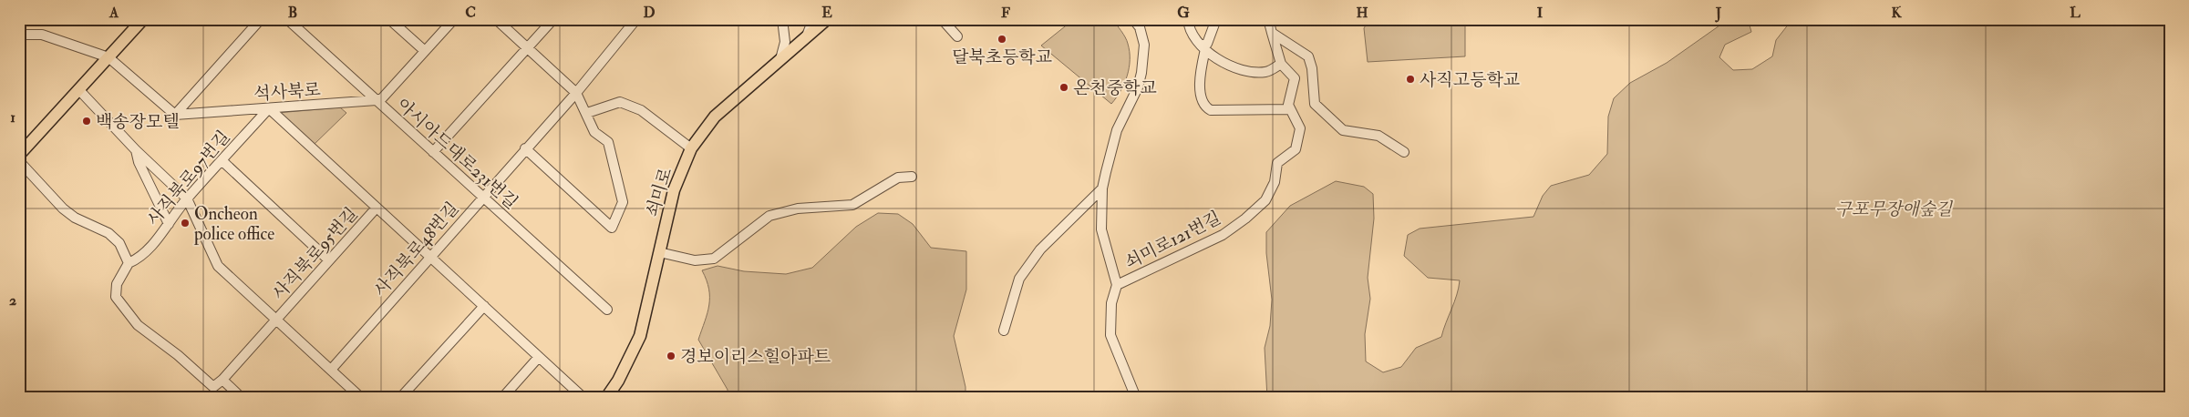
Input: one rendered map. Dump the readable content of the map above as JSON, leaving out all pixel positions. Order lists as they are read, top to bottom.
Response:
{
  "streets": {
    "main road": ["쇠미로"],
    "street": [
      "석사북로",
      "아시아드대로231번길",
      "사직북로97번길",
      "쇠미로121번길",
      "사직북로48번길",
      "사직북로95번길"
    ]
  },
  "crossings": [
    ["석사북로", "아시아드대로231번길"],
    ["석사북로", "사직북로97번길"],
    ["석사북로", "사직북로95번길"],
    ["아시아드대로231번길", "사직북로48번길"],
    ["사직북로97번길", "사직북로95번길"],
    ["사직북로48번길", "사직북로95번길"]
  ],
  "parks": ["구포무장애숲길"],
  "places": [
    "달북초등학교",
    "사직고등학교",
    "온천중학교",
    "백송장모텔",
    "Oncheon police office",
    "경보이리스힐아파트"
  ],
  "grid": {
    "columns": [
      "A",
      "B",
      "C",
      "D",
      "E",
      "F",
      "G",
      "H",
      "I",
      "J",
      "K",
      "L"
    ],
    "rows": ["1", "2"]
  }
}
